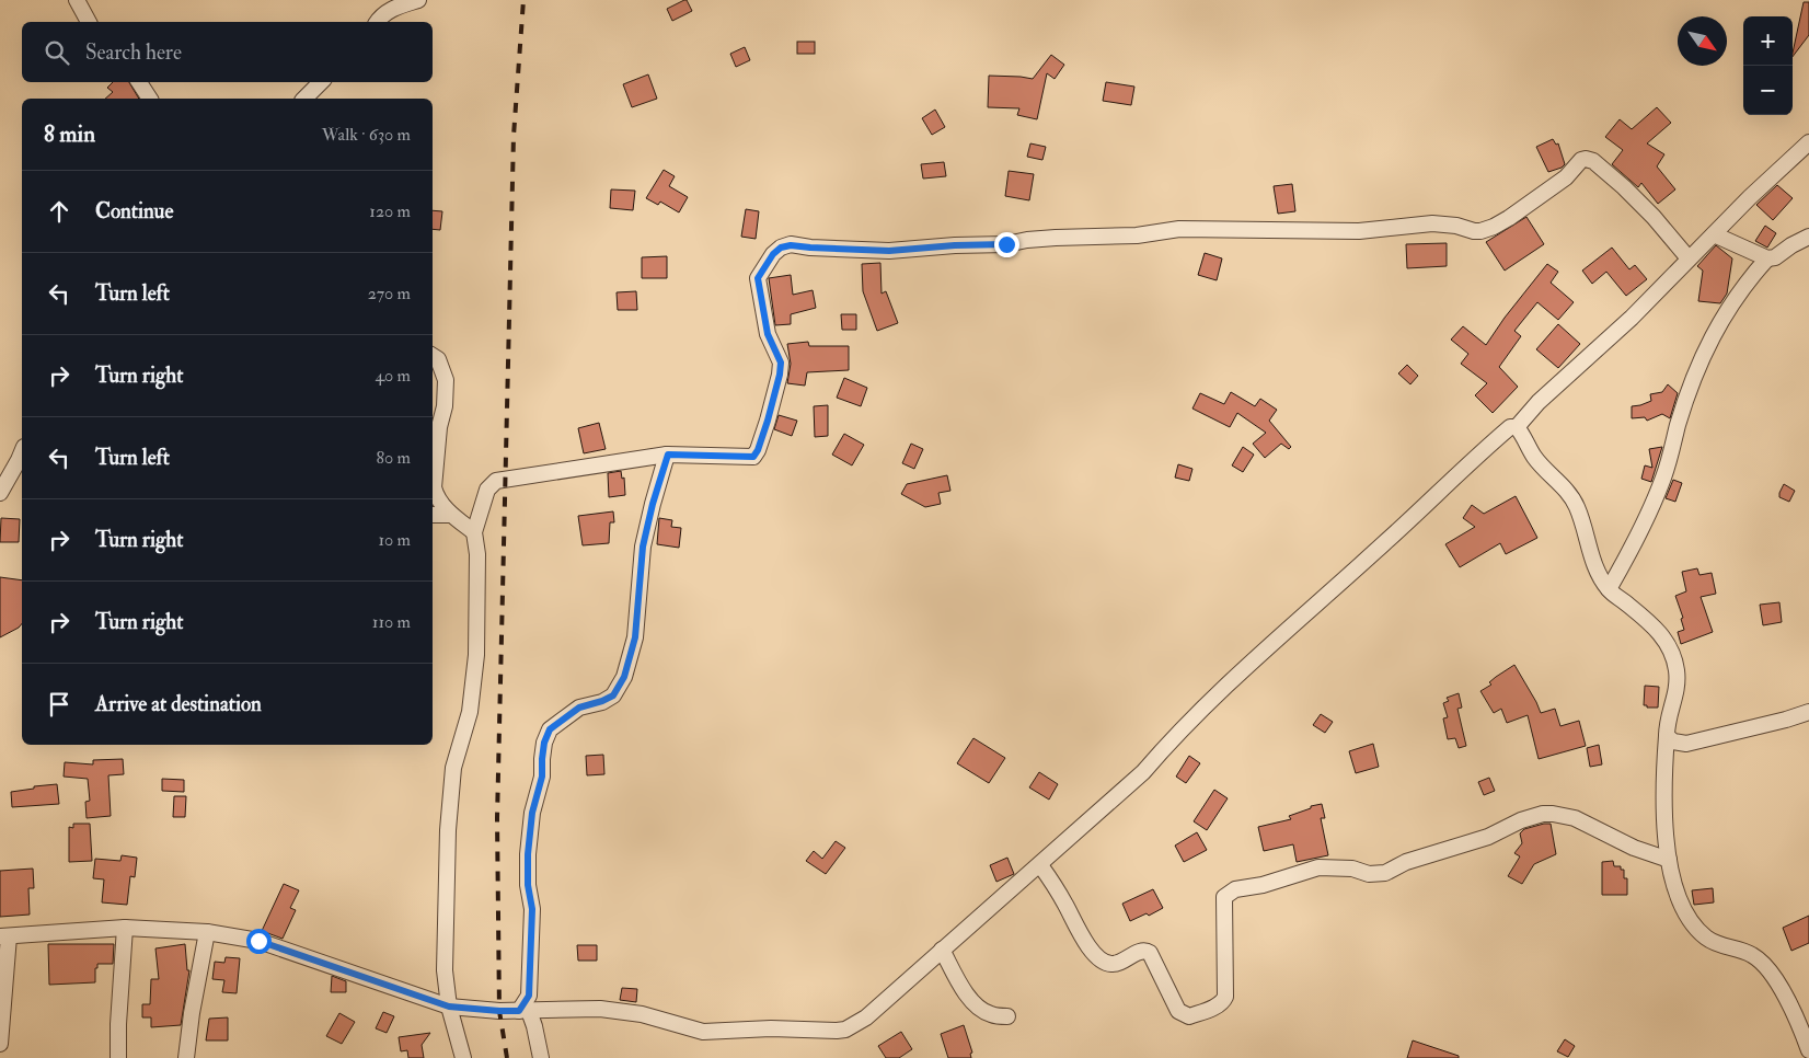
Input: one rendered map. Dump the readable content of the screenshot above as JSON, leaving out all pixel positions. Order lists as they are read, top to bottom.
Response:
{
  "north": "bottom right",
  "page": {
    "map_buttons": ["+", "−"],
    "search": "Search here",
    "heading": ["8 min", "Walk · 630 m"],
    "list": [
      ["Continue", "120 m"],
      ["Turn left", "270 m"],
      ["Turn right", "40 m"],
      ["Turn left", "80 m"],
      ["Turn right", "10 m"],
      ["Turn right", "110 m"],
      "Arrive at destination"
    ]
  }
}
